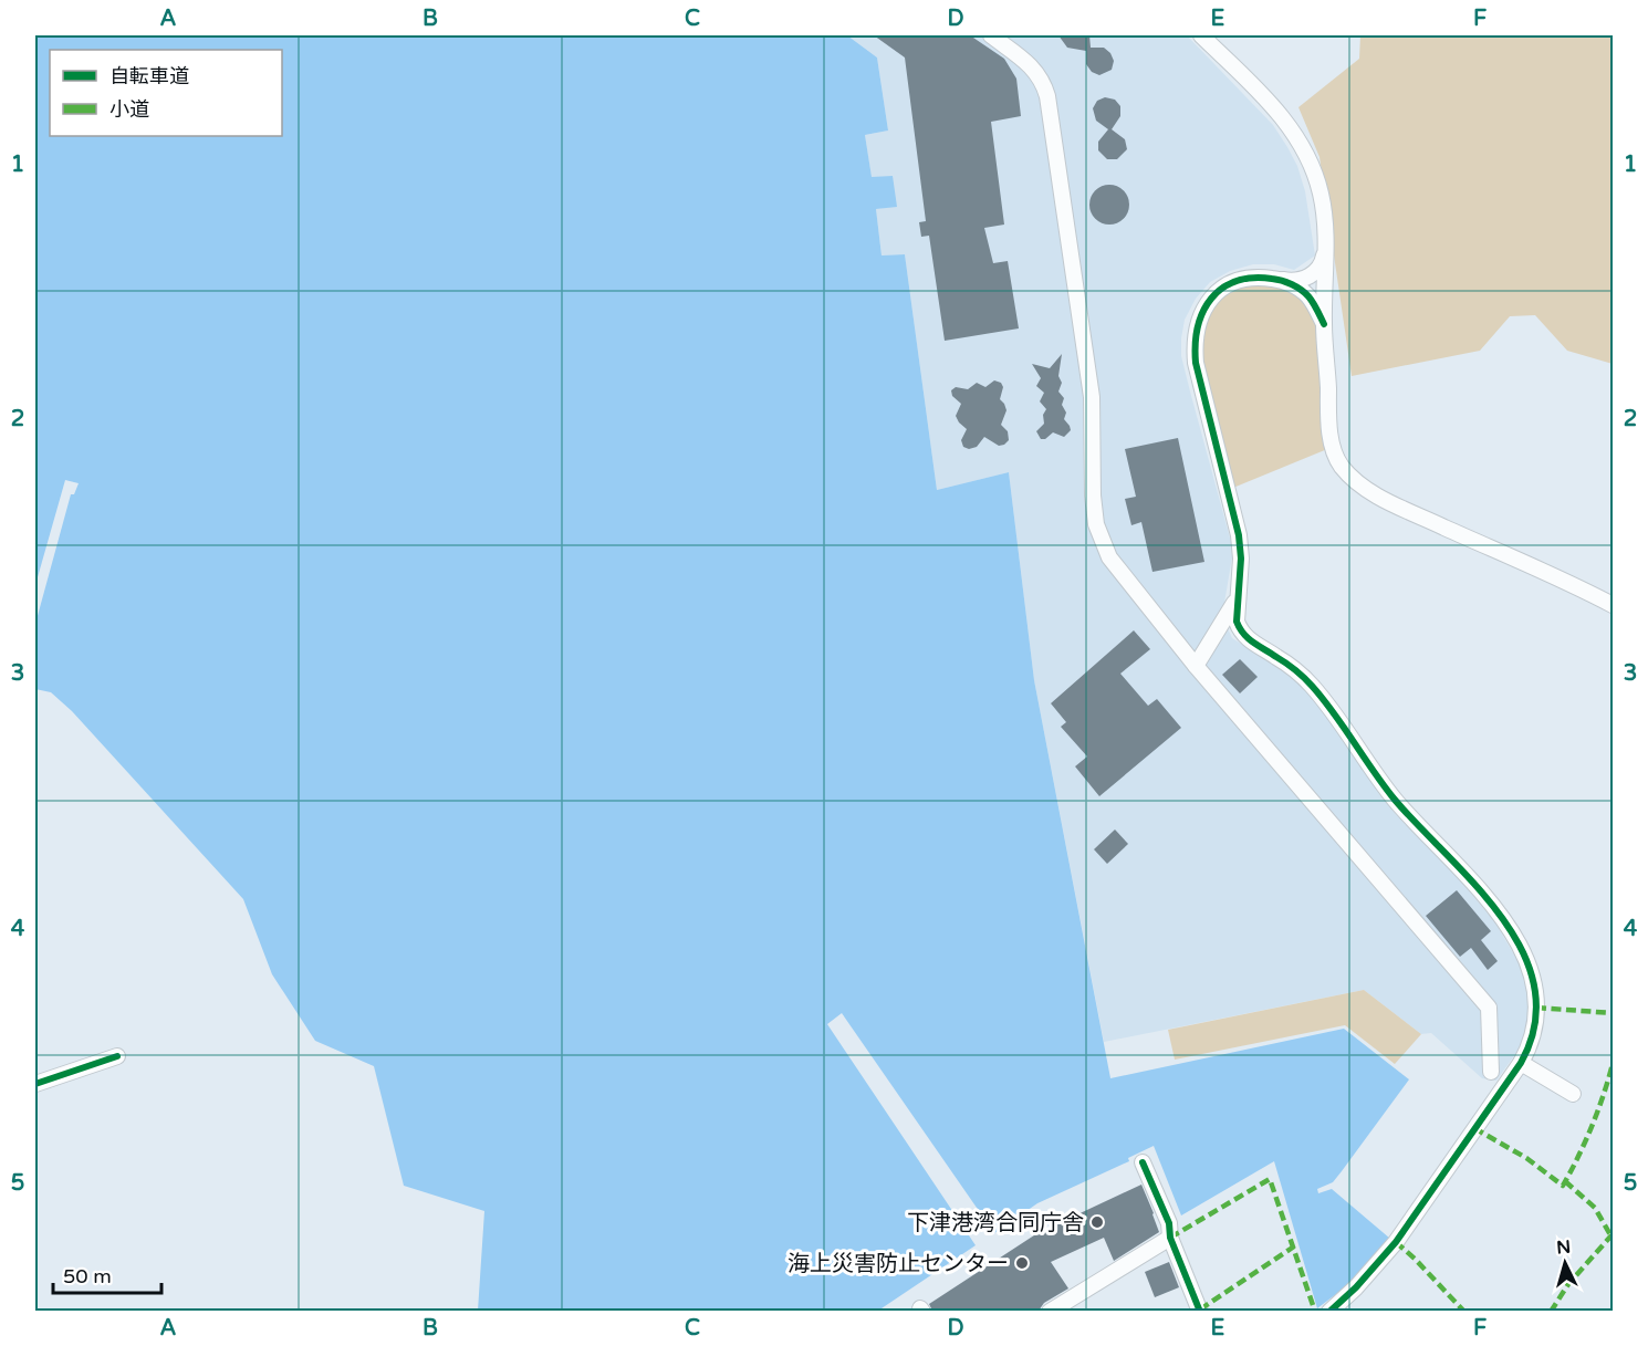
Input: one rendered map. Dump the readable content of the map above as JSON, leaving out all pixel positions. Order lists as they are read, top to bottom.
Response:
{
  "places": ["下津港湾合同庁舎", "海上災害防止センター"],
  "legend": ["自転車道", "小道"],
  "scale_bar": "50 m",
  "north": "top",
  "grid": {
    "columns": [
      "A",
      "B",
      "C",
      "D",
      "E",
      "F"
    ],
    "rows": [
      "1",
      "2",
      "3",
      "4",
      "5"
    ]
  }
}
